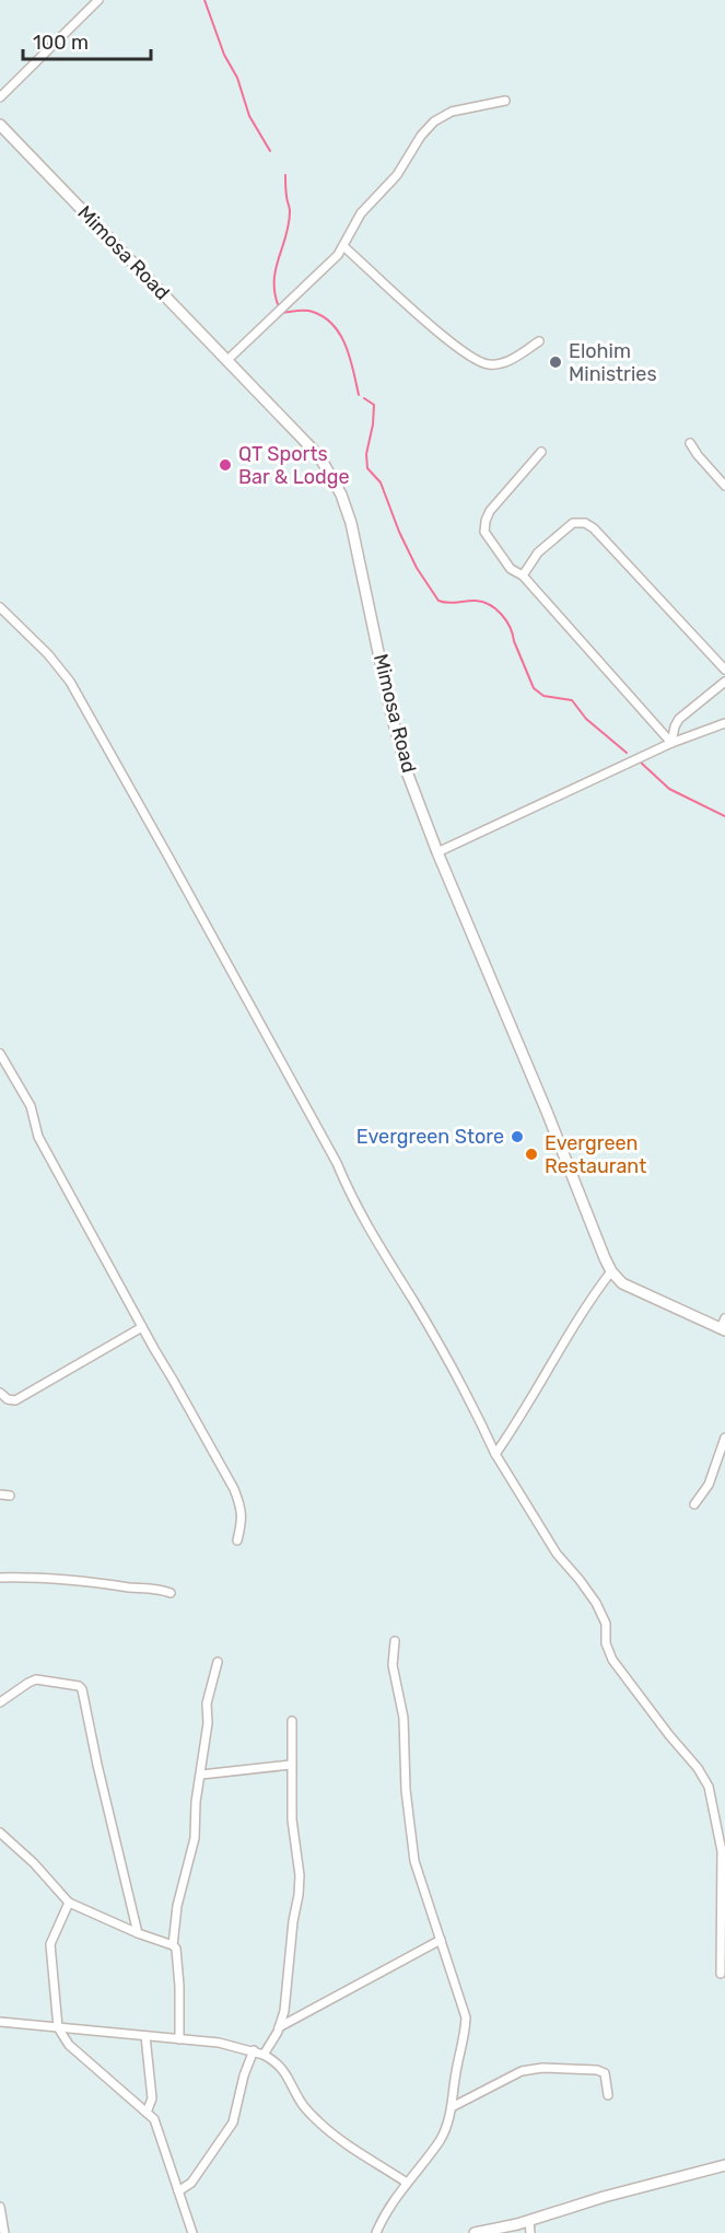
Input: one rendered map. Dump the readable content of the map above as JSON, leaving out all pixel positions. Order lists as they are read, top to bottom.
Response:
{
  "streets": {
    "street": ["Mimosa Road"]
  },
  "places": [
    "Elohim Ministries",
    "QT Sports Bar & Lodge",
    "Evergreen Store",
    "Evergreen Restaurant"
  ],
  "scale_bar": "100 m"
}
